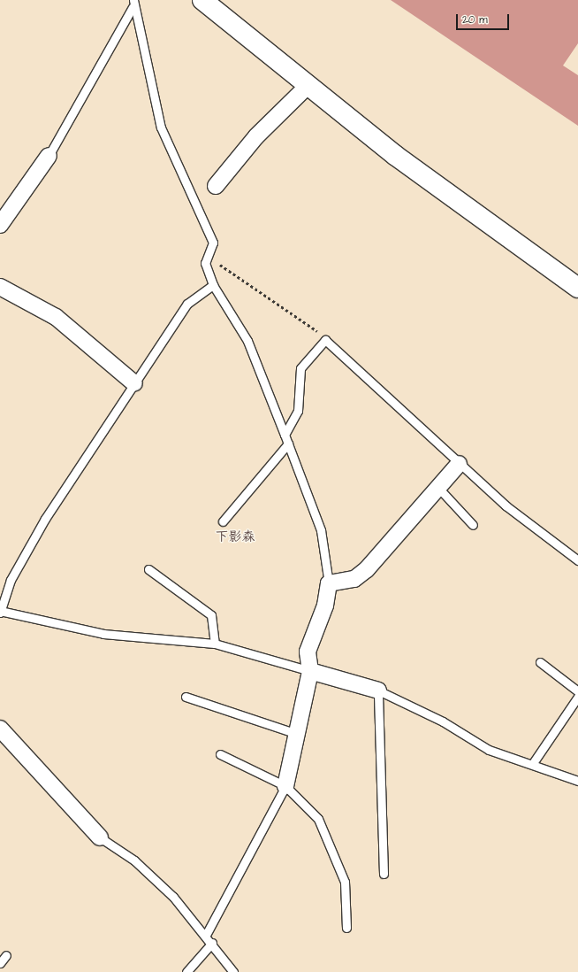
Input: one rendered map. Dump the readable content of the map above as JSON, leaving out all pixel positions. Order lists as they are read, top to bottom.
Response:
{
  "districts": ["下影森"],
  "scale_bar": "20 m"
}
